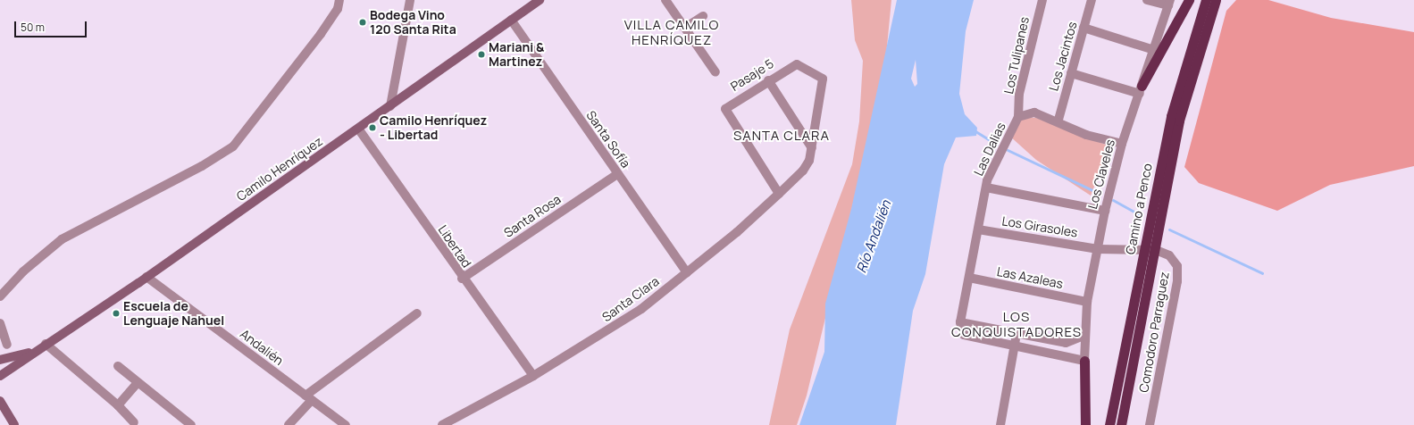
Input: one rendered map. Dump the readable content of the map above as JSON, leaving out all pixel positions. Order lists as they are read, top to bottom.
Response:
{
  "streets": {
    "highway": ["Camino a Penco"],
    "main road": ["Camilo Henríquez"],
    "street": [
      "Los Tulipanes",
      "Los Jacintos",
      "Pasaje 5",
      "Santa Sofía",
      "Las Dalias",
      "Los Claveles",
      "Santa Rosa",
      "Los Girasoles",
      "Libertad",
      "Las Azaleas",
      "Santa Clara",
      "Comodoro Parraguez",
      "Andalién"
    ]
  },
  "crossings": [
    ["Los Tulipanes", "Las Dalias"],
    ["Los Jacintos", "Las Dalias"],
    ["Pasaje 5", "Santa Clara"],
    ["Santa Sofía", "Camilo Henríquez"],
    ["Santa Sofía", "Santa Rosa"],
    ["Santa Sofía", "Santa Clara"],
    ["Las Dalias", "Los Claveles"],
    ["Las Dalias", "Los Girasoles"],
    ["Las Dalias", "Las Azaleas"],
    ["Camilo Henríquez", "Libertad"],
    ["Camilo Henríquez", "Andalién"],
    ["Los Claveles", "Los Girasoles"],
    ["Los Claveles", "Las Azaleas"],
    ["Los Claveles", "Comodoro Parraguez"],
    ["Camino a Penco", "Comodoro Parraguez"],
    ["Santa Rosa", "Libertad"],
    ["Los Girasoles", "Comodoro Parraguez"],
    ["Libertad", "Santa Clara"]
  ],
  "districts": ["VILLA CAMILO HENRÍQUEZ", "SANTA CLARA", "LOS CONQUISTADORES"],
  "water": ["Río Andalién"],
  "places": [
    "Bodega Vino 120 Santa Rita",
    "Mariani & Martinez",
    "Camilo Henríquez - Libertad",
    "Escuela de Lenguaje Nahuel"
  ],
  "scale_bar": "50 m"
}
